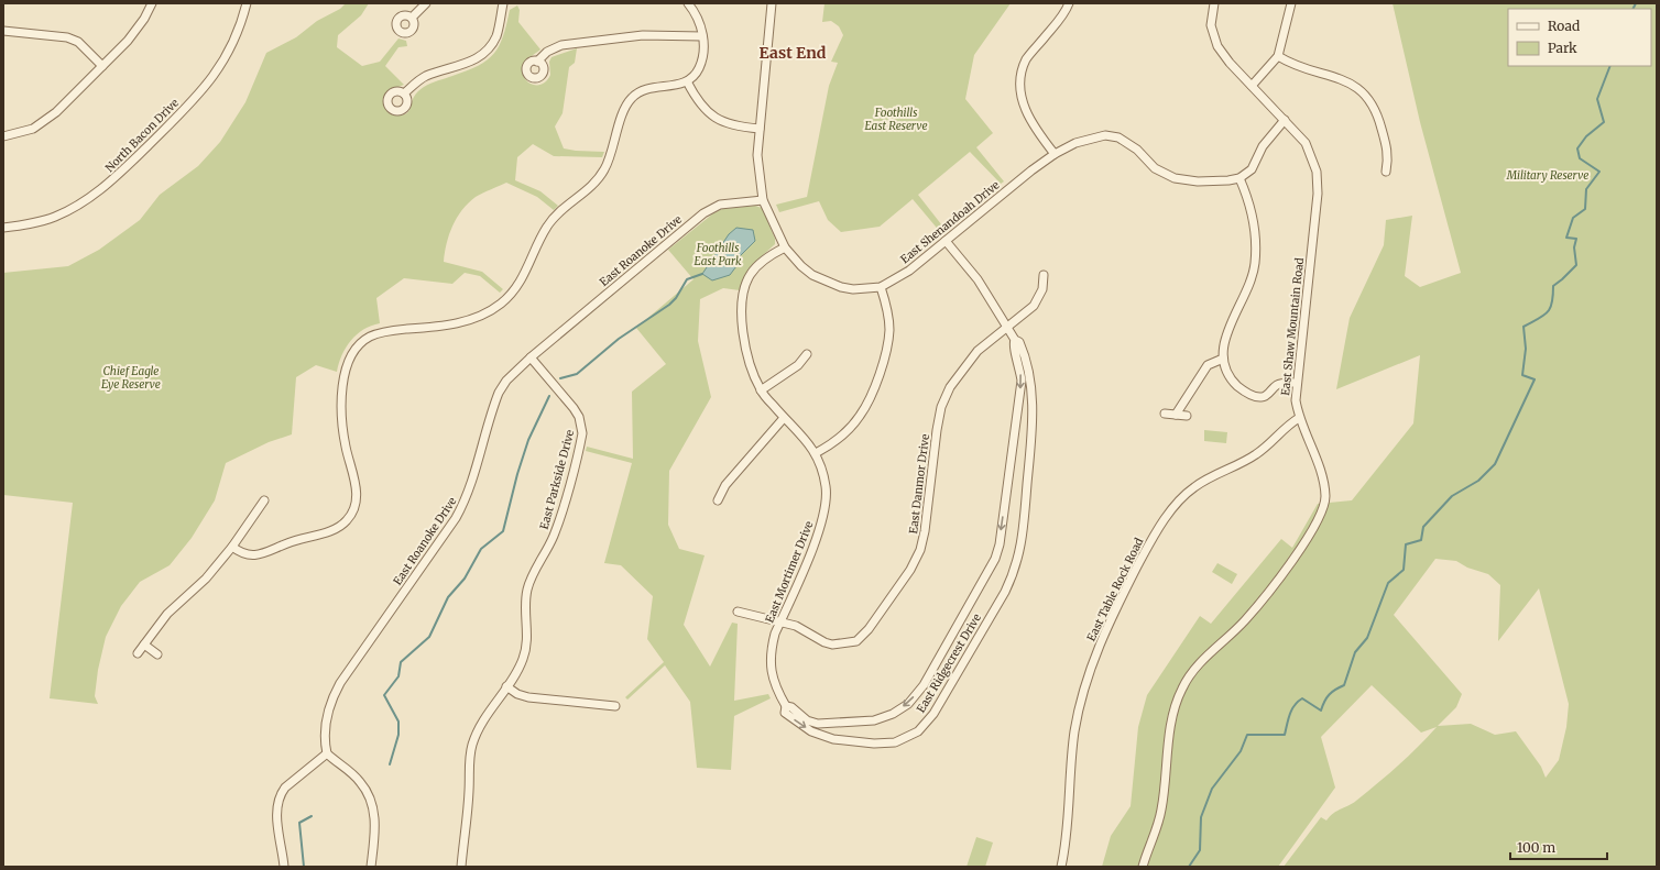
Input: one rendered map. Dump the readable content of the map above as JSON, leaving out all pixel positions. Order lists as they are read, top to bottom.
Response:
{
  "streets": {
    "street": [
      "North Bacon Drive",
      "East Shenandoah Drive",
      "East Roanoke Drive",
      "East Shaw Mountain Road",
      "East Parkside Drive",
      "East Danmor Drive",
      "East Mortimer Drive",
      "East Table Rock Road",
      "East Ridgecrest Drive"
    ]
  },
  "crossings": [
    ["East Shenandoah Drive", "East Roanoke Drive"],
    ["East Shenandoah Drive", "East Mortimer Drive"],
    ["East Shenandoah Drive", "East Ridgecrest Drive"],
    ["East Roanoke Drive", "East Parkside Drive"],
    ["East Shaw Mountain Road", "East Table Rock Road"],
    ["East Danmor Drive", "East Mortimer Drive"],
    ["East Danmor Drive", "East Ridgecrest Drive"],
    ["East Mortimer Drive", "East Ridgecrest Drive"]
  ],
  "districts": ["East End"],
  "parks": [
    "Foothills East Reserve",
    "Military Reserve",
    "Foothills East Park",
    "Chief Eagle Eye Reserve"
  ],
  "legend": ["Road", "Park"],
  "scale_bar": "100 m"
}
